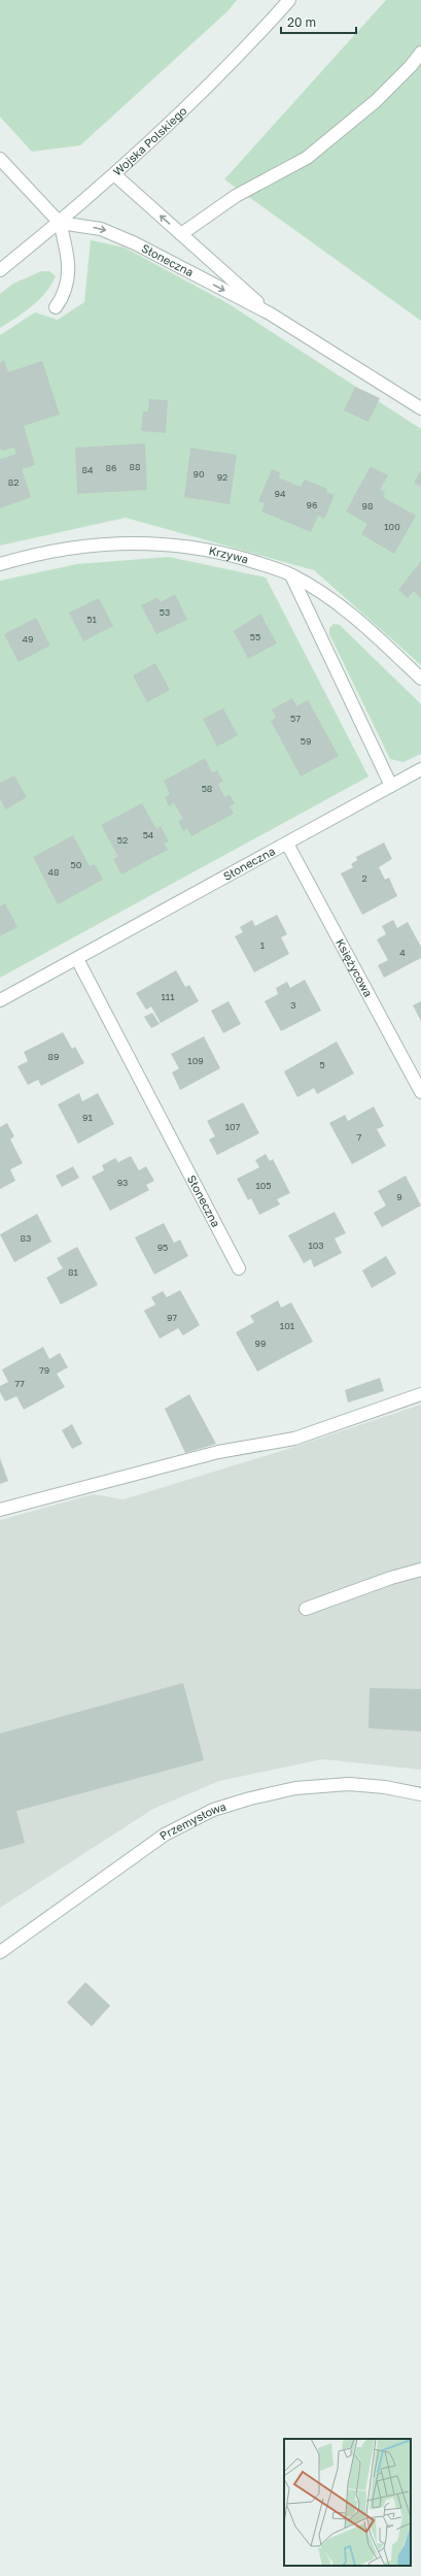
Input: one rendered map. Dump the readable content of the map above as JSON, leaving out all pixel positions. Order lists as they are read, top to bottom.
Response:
{
  "streets": {
    "street": [
      "Wojska Polskiego",
      "Słoneczna",
      "Krzywa",
      "Księżycowa",
      "Przemysłowa"
    ]
  },
  "crossings": [
    ["Wojska Polskiego", "Słoneczna"],
    ["Słoneczna", "Księżycowa"]
  ],
  "house_numbers": [
    "88",
    "86",
    "84",
    "90",
    "92",
    "82",
    "94",
    "96",
    "98",
    "100",
    "53",
    "51",
    "55",
    "49",
    "57",
    "59",
    "58",
    "54",
    "52",
    "50",
    "48",
    "2",
    "1",
    "4",
    "111",
    "3",
    "89",
    "109",
    "5",
    "91",
    "107",
    "7",
    "93",
    "105",
    "9",
    "83",
    "103",
    "95",
    "81",
    "97",
    "101",
    "99",
    "79",
    "77"
  ],
  "scale_bar": "20 m"
}
